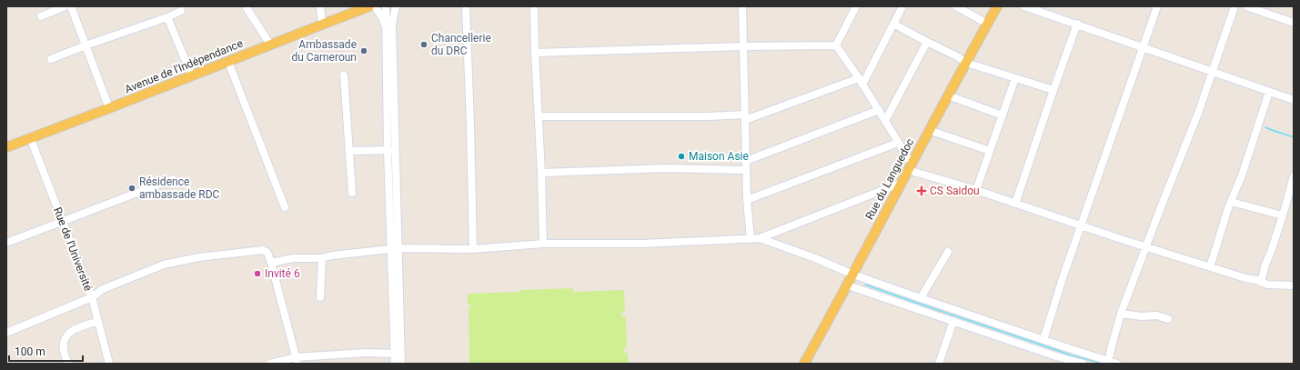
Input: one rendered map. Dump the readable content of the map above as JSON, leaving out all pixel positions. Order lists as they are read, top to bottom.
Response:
{
  "streets": {
    "main road": ["Avenue de l'Indépendance", "Rue du Languedoc"],
    "street": ["Rue de l'Université"]
  },
  "crossings": [
    ["Avenue de l'Indépendance", "Rue de l'Université"]
  ],
  "places": {
    "other": [
      "Chancellerie du DRC",
      "Ambassade du Cameroun",
      "Maison Asie",
      "Résidence ambassade RDC",
      "Invité 6"
    ],
    "health": ["CS Saidou"]
  },
  "scale_bar": "100 m"
}
